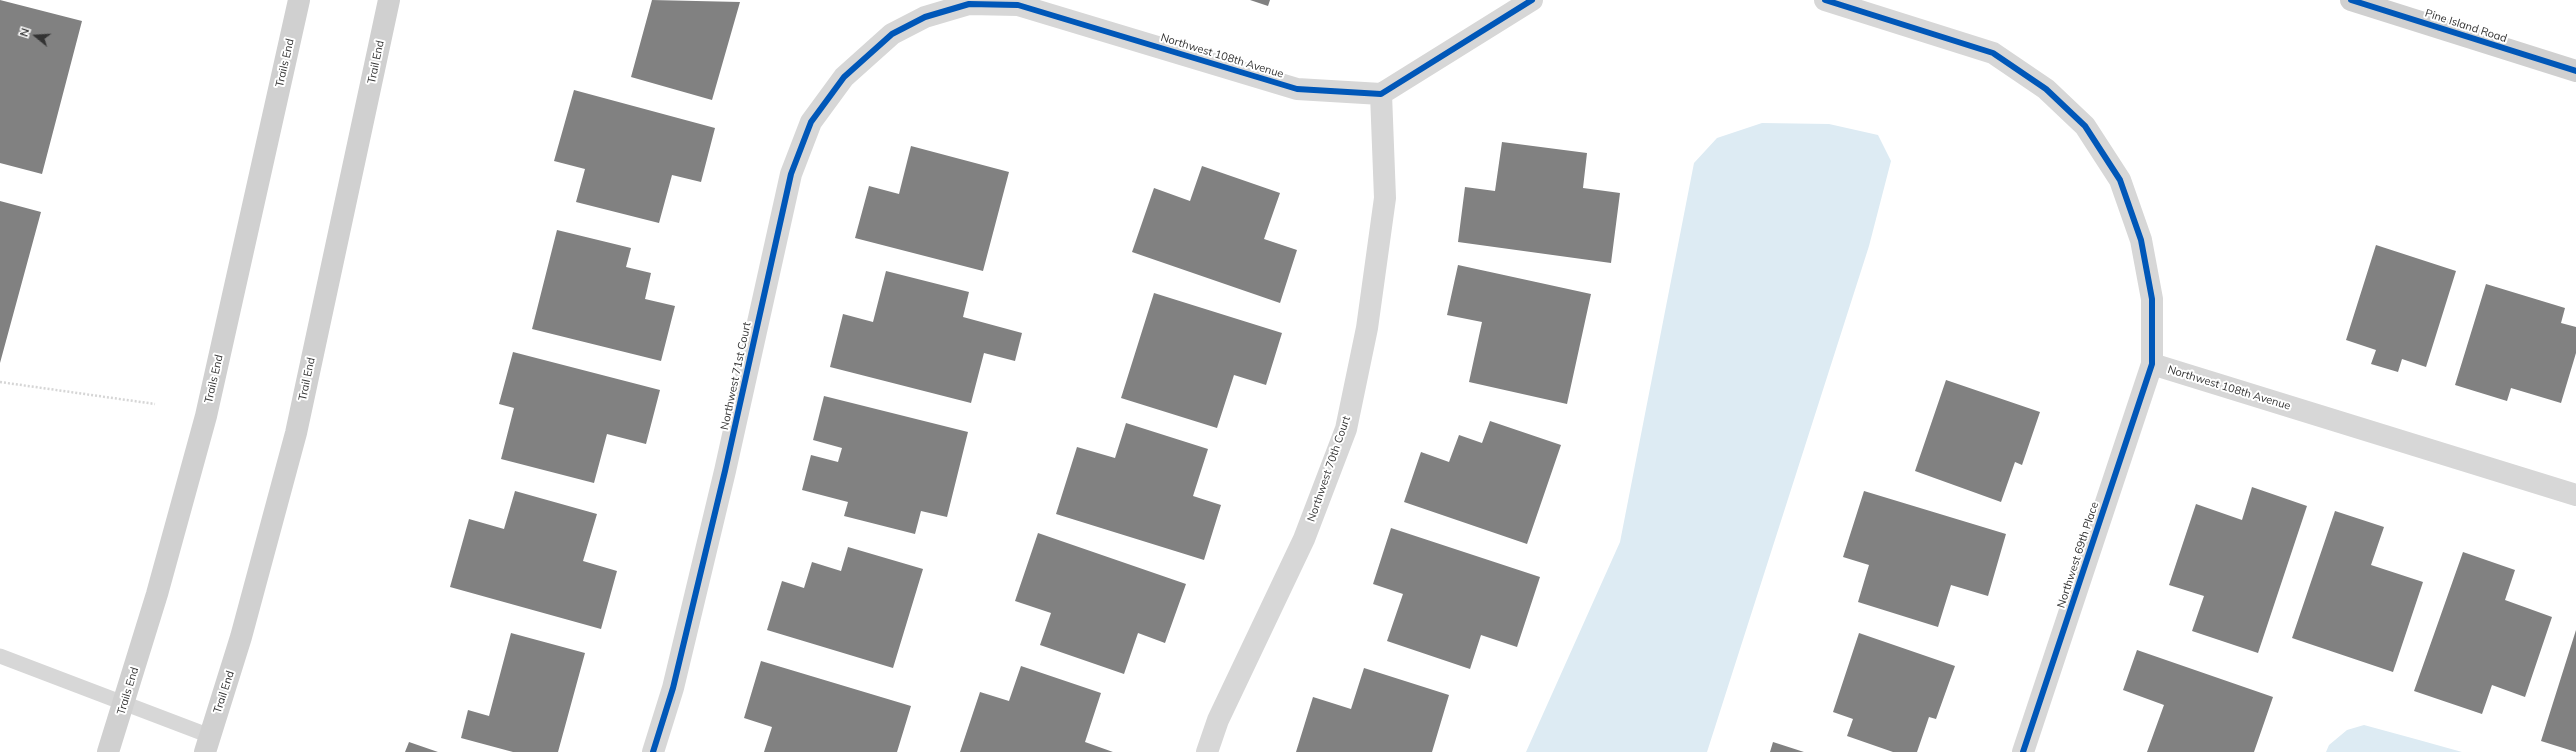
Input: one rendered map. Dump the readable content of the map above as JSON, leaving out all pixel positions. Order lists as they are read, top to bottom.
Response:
{
  "streets": {
    "street": [
      "Pine Island Road",
      "Northwest 108th Avenue",
      "Trail End",
      "Trails End",
      "Northwest 71st Court",
      "Northwest 70th Court",
      "Northwest 69th Place"
    ]
  },
  "crossings": [
    ["Northwest 108th Avenue", "Northwest 71st Court"],
    ["Northwest 108th Avenue", "Northwest 70th Court"],
    ["Northwest 108th Avenue", "Northwest 69th Place"]
  ],
  "north": "left"
}
